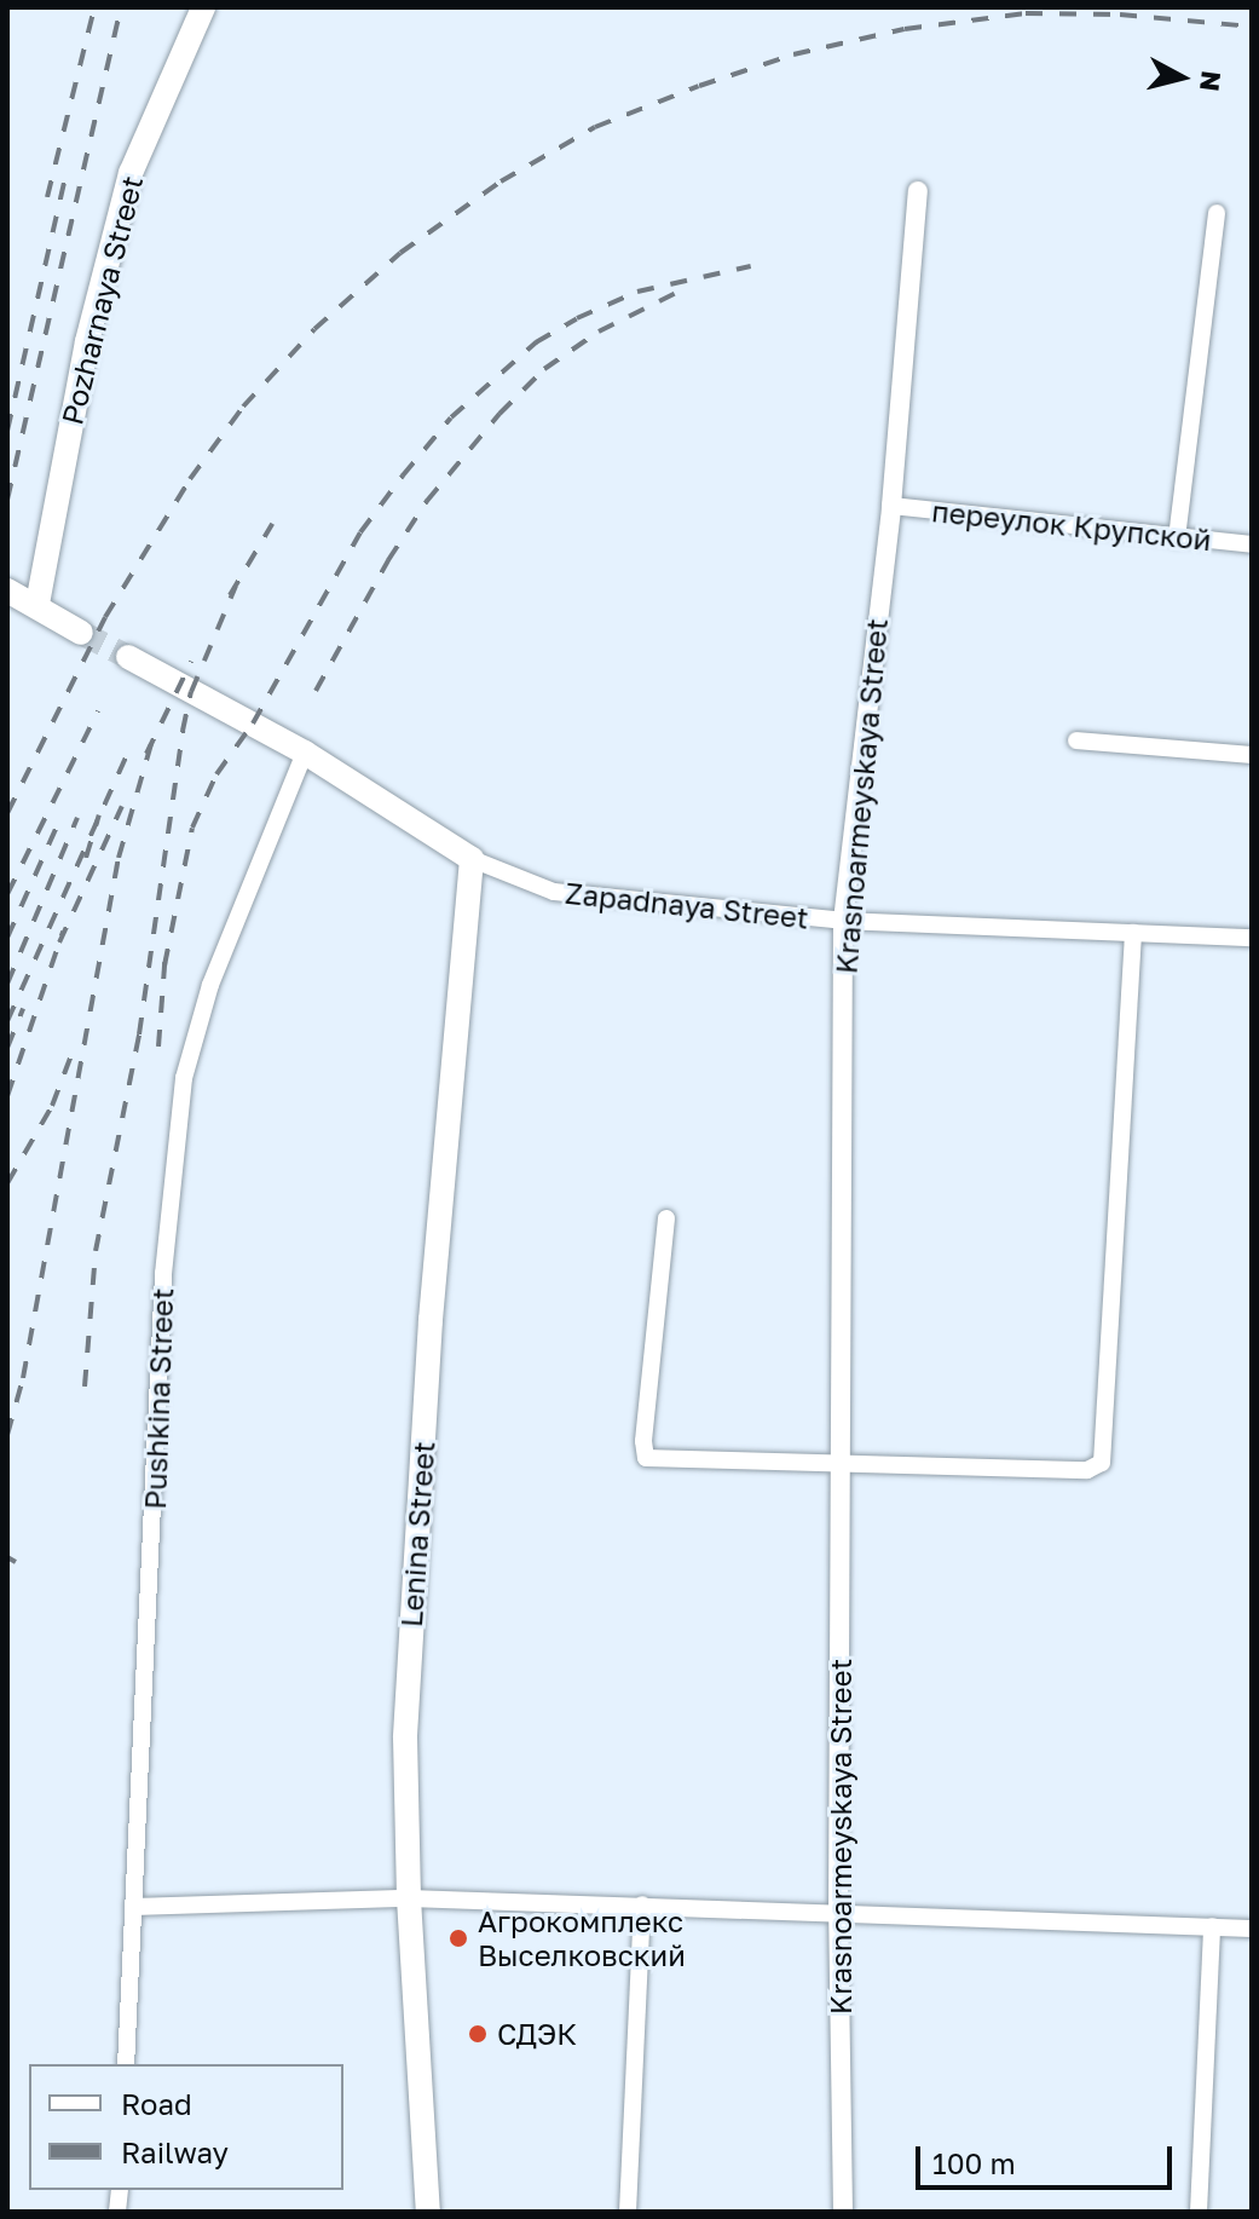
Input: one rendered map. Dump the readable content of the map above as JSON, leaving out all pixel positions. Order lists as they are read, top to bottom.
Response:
{
  "streets": {
    "main road": ["Pozharnaya Street", "Zapadnaya Street", "Lenina Street"],
    "street": ["переулок Крупской", "Krasnoarmeyskaya Street", "Pushkina Street"]
  },
  "crossings": [
    ["переулок Крупской", "Krasnoarmeyskaya Street"],
    ["Krasnoarmeyskaya Street", "Zapadnaya Street"],
    ["Zapadnaya Street", "Pushkina Street"],
    ["Zapadnaya Street", "Lenina Street"]
  ],
  "places": ["Агрокомплекс Выселковский", "СДЭК"],
  "legend": ["Road", "Railway"],
  "scale_bar": "100 m",
  "north": "right"
}
